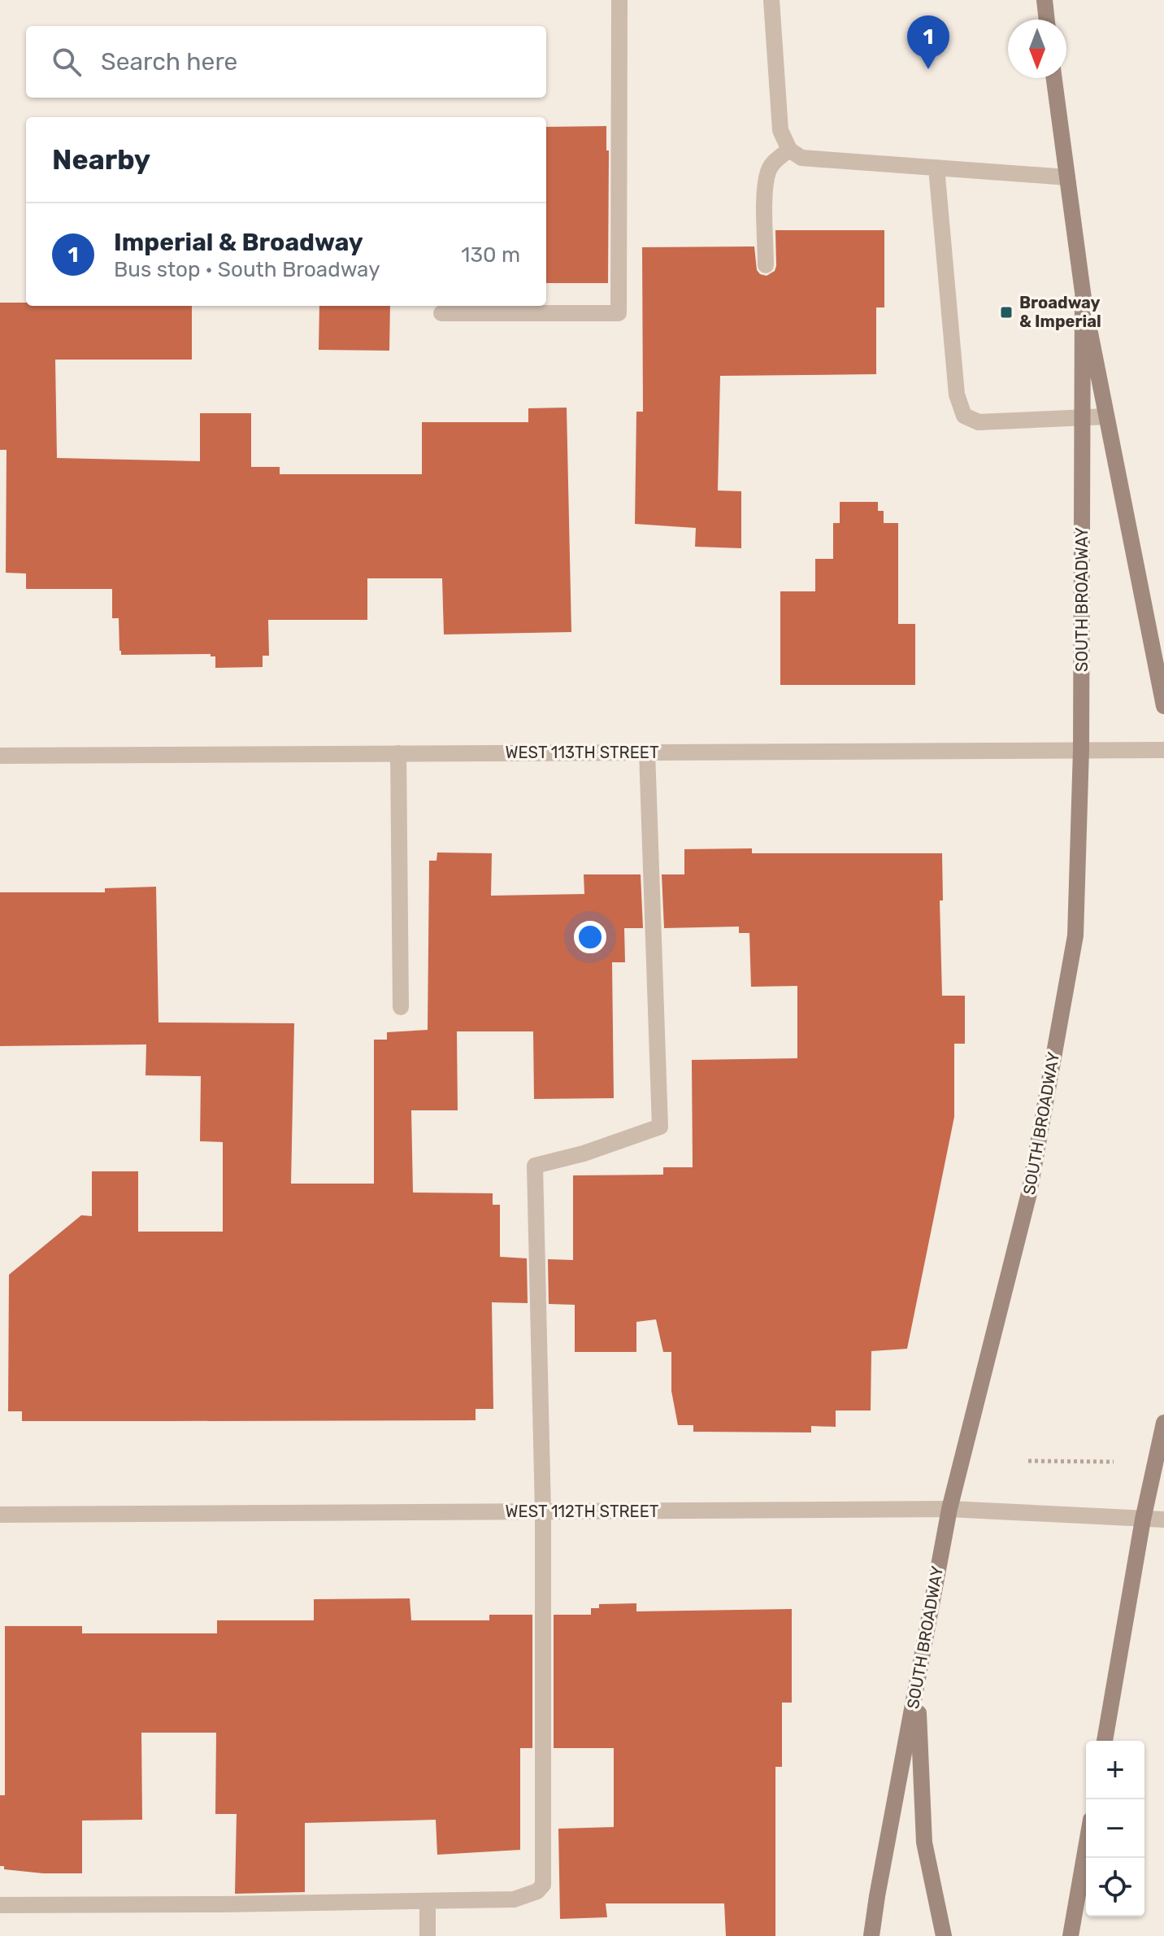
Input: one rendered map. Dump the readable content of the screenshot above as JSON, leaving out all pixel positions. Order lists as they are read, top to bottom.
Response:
{
  "streets": {
    "main road": ["SOUTH BROADWAY"],
    "street": ["WEST 113TH STREET", "WEST 112TH STREET"]
  },
  "crossings": [
    ["SOUTH BROADWAY", "WEST 113TH STREET"],
    ["SOUTH BROADWAY", "WEST 112TH STREET"]
  ],
  "places": {
    "transit": ["Broadway & Imperial"]
  },
  "north": "bottom",
  "page": {
    "pins": "1",
    "search": "Search here",
    "heading": "Nearby",
    "list": [
      {
        "mark": "1",
        "name": "Imperial & Broadway",
        "note": "Bus stop · South Broadway",
        "value": "130 m"
      }
    ],
    "map_buttons": ["+", "−"]
  }
}
